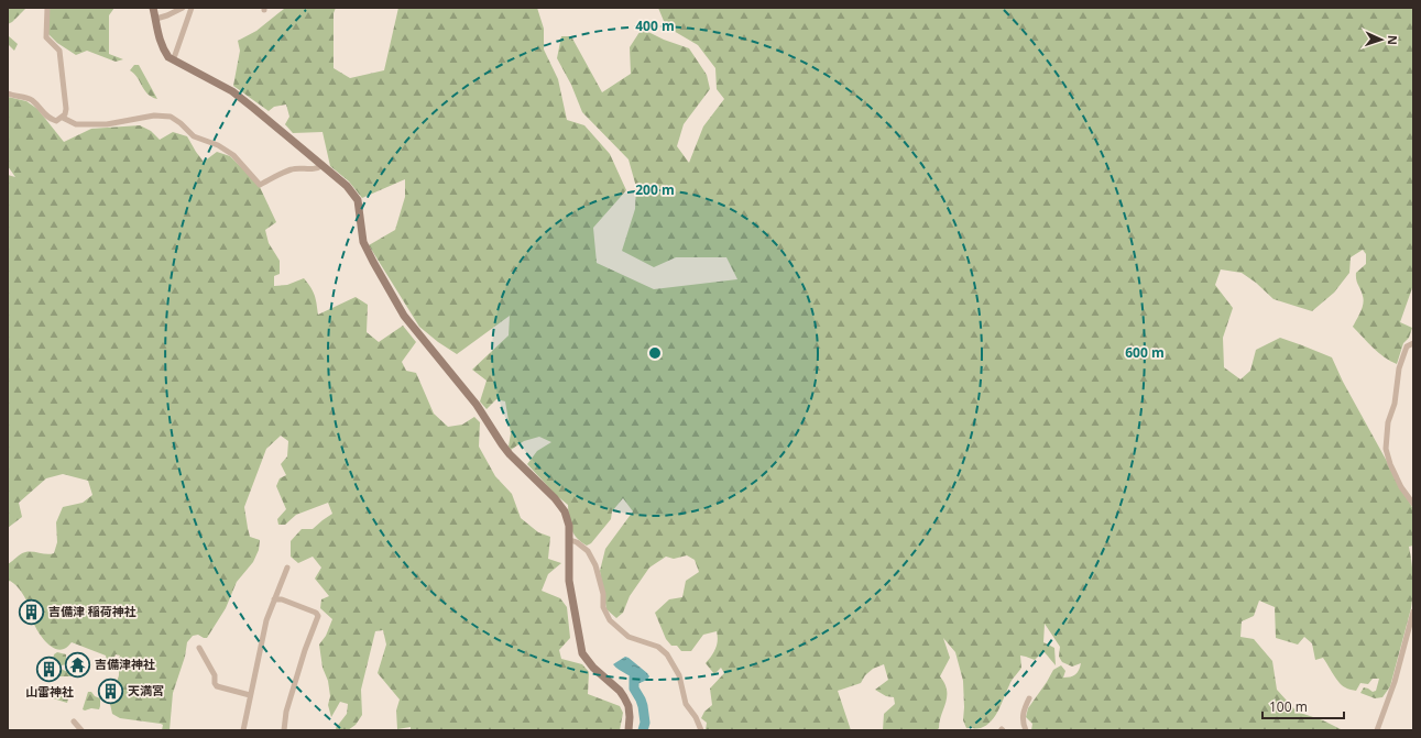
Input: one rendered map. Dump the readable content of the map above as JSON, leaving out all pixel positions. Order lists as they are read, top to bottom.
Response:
{
  "places": {
    "building": ["吉備津 稲荷神社", "山雷神社", "天満宮"],
    "temple": ["吉備津神社"]
  },
  "scale_bar": "100 m",
  "north": "right",
  "rings": ["400 m", "200 m", "600 m"]
}
